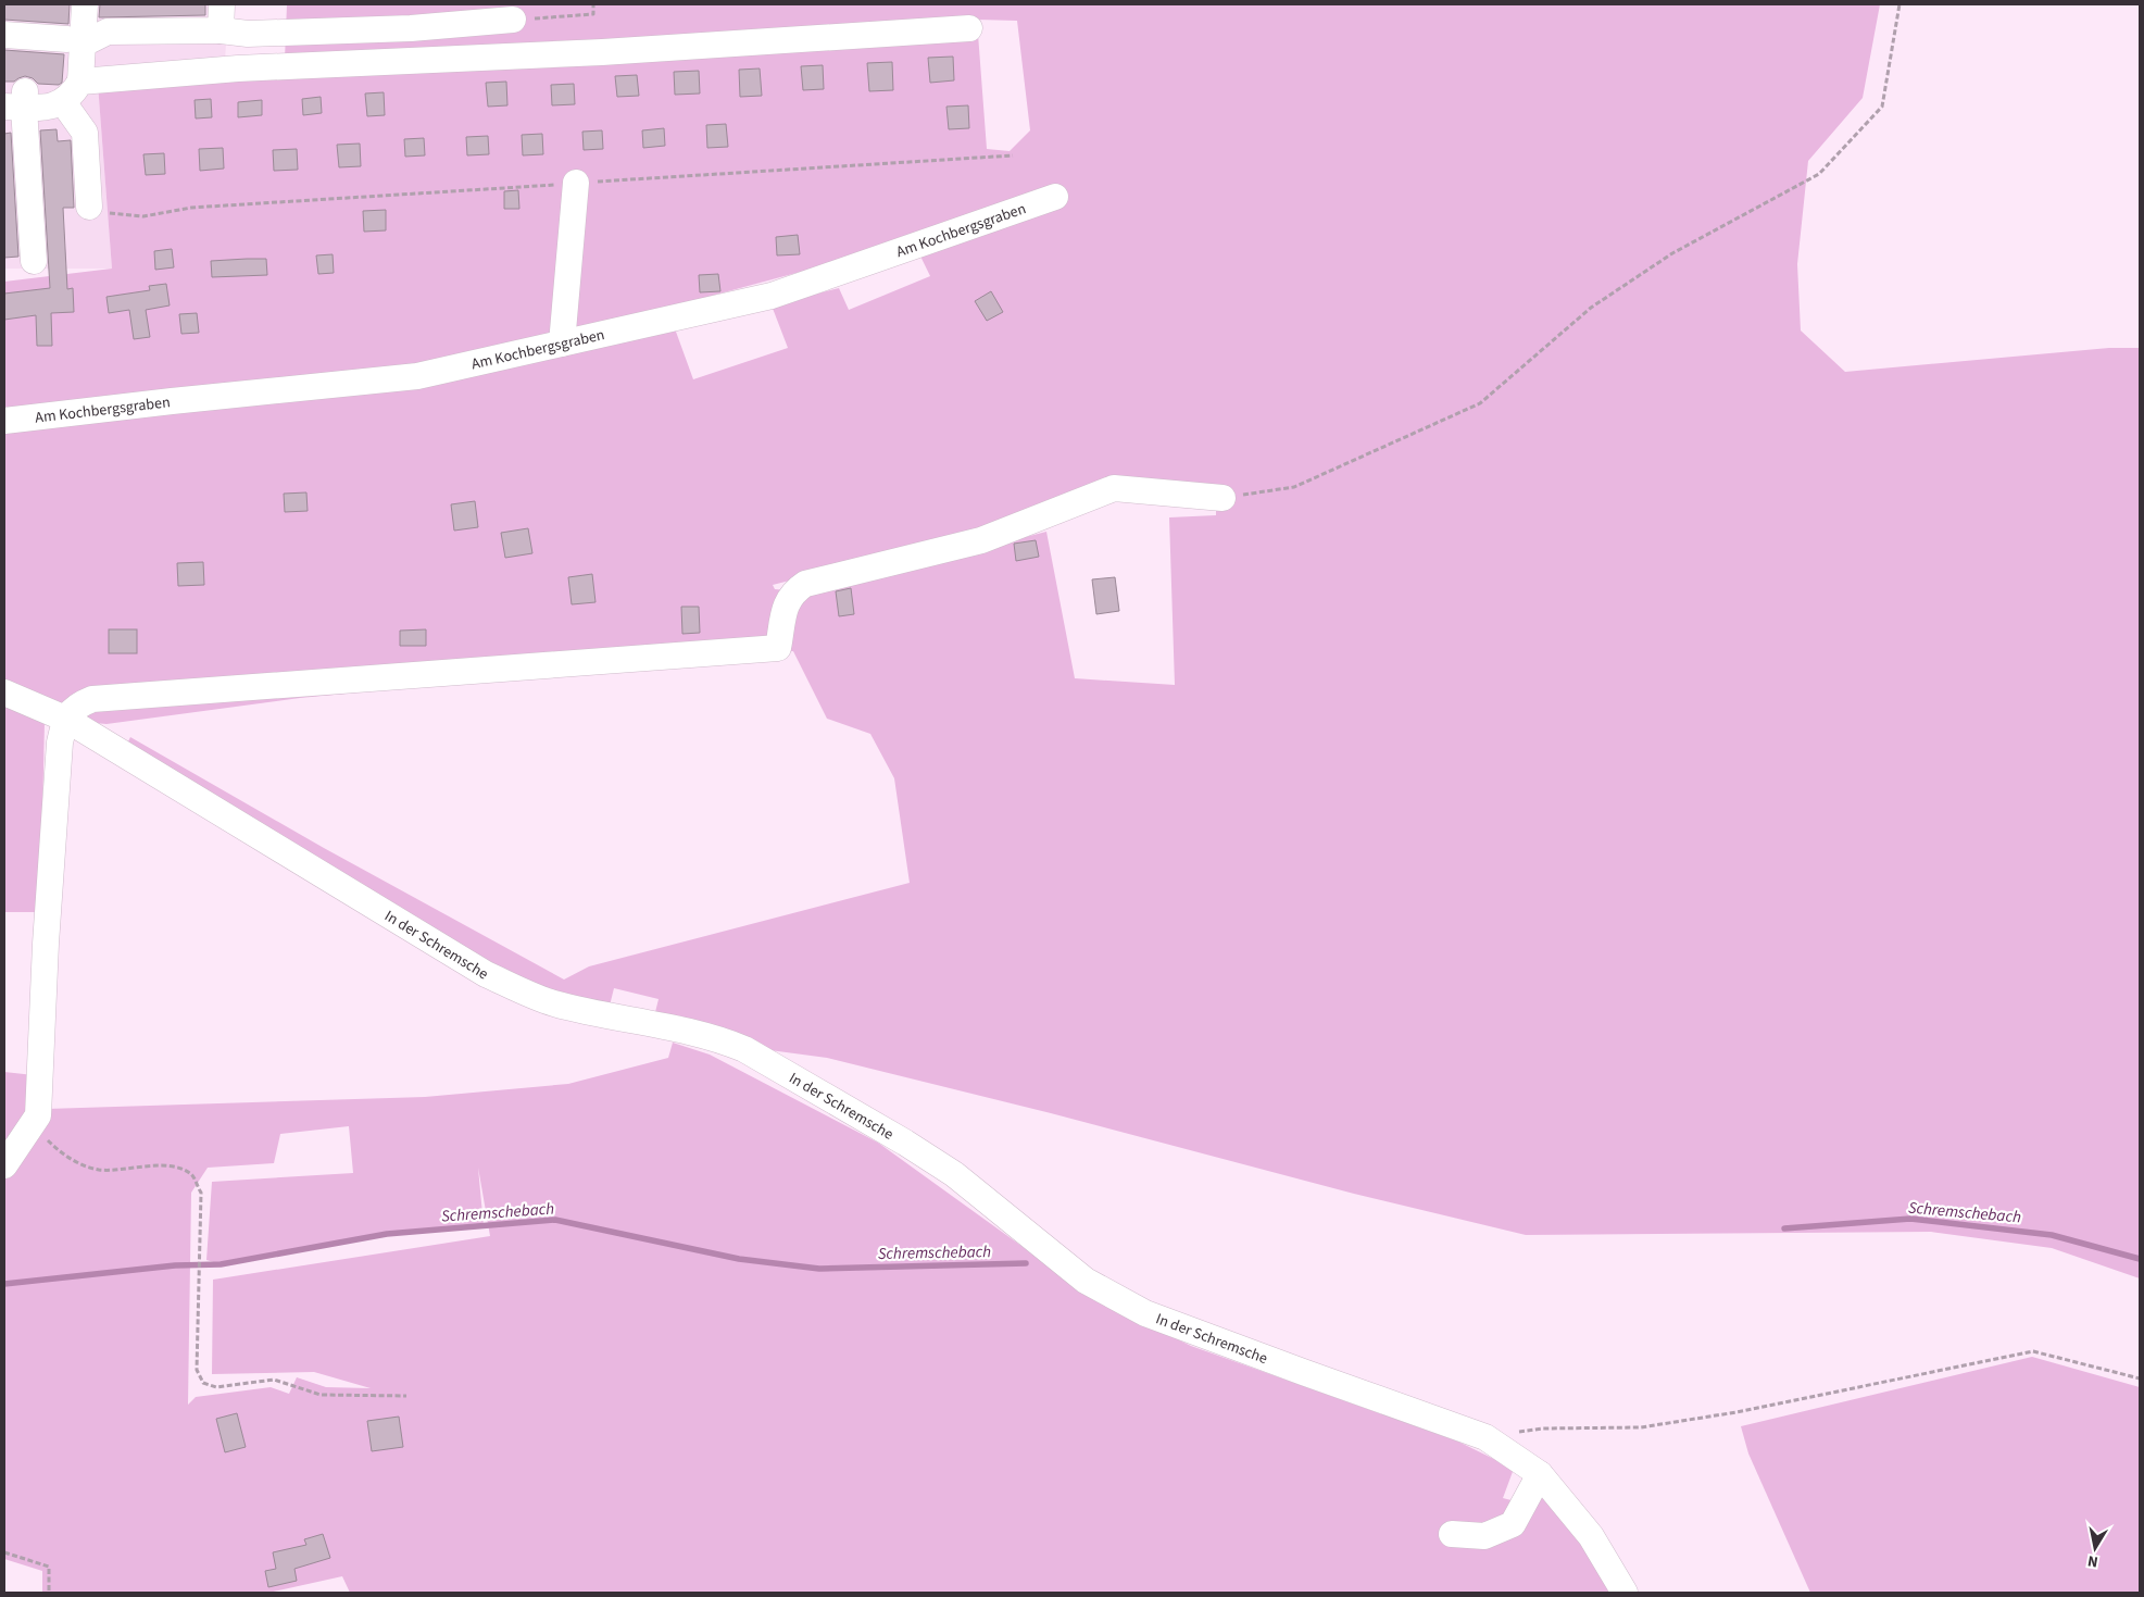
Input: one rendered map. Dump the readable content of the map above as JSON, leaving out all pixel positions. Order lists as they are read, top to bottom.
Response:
{
  "streets": {
    "street": ["Am Kochbergsgraben", "In der Schremsche"]
  },
  "water": ["Schremschebach"],
  "north": "bottom"
}
